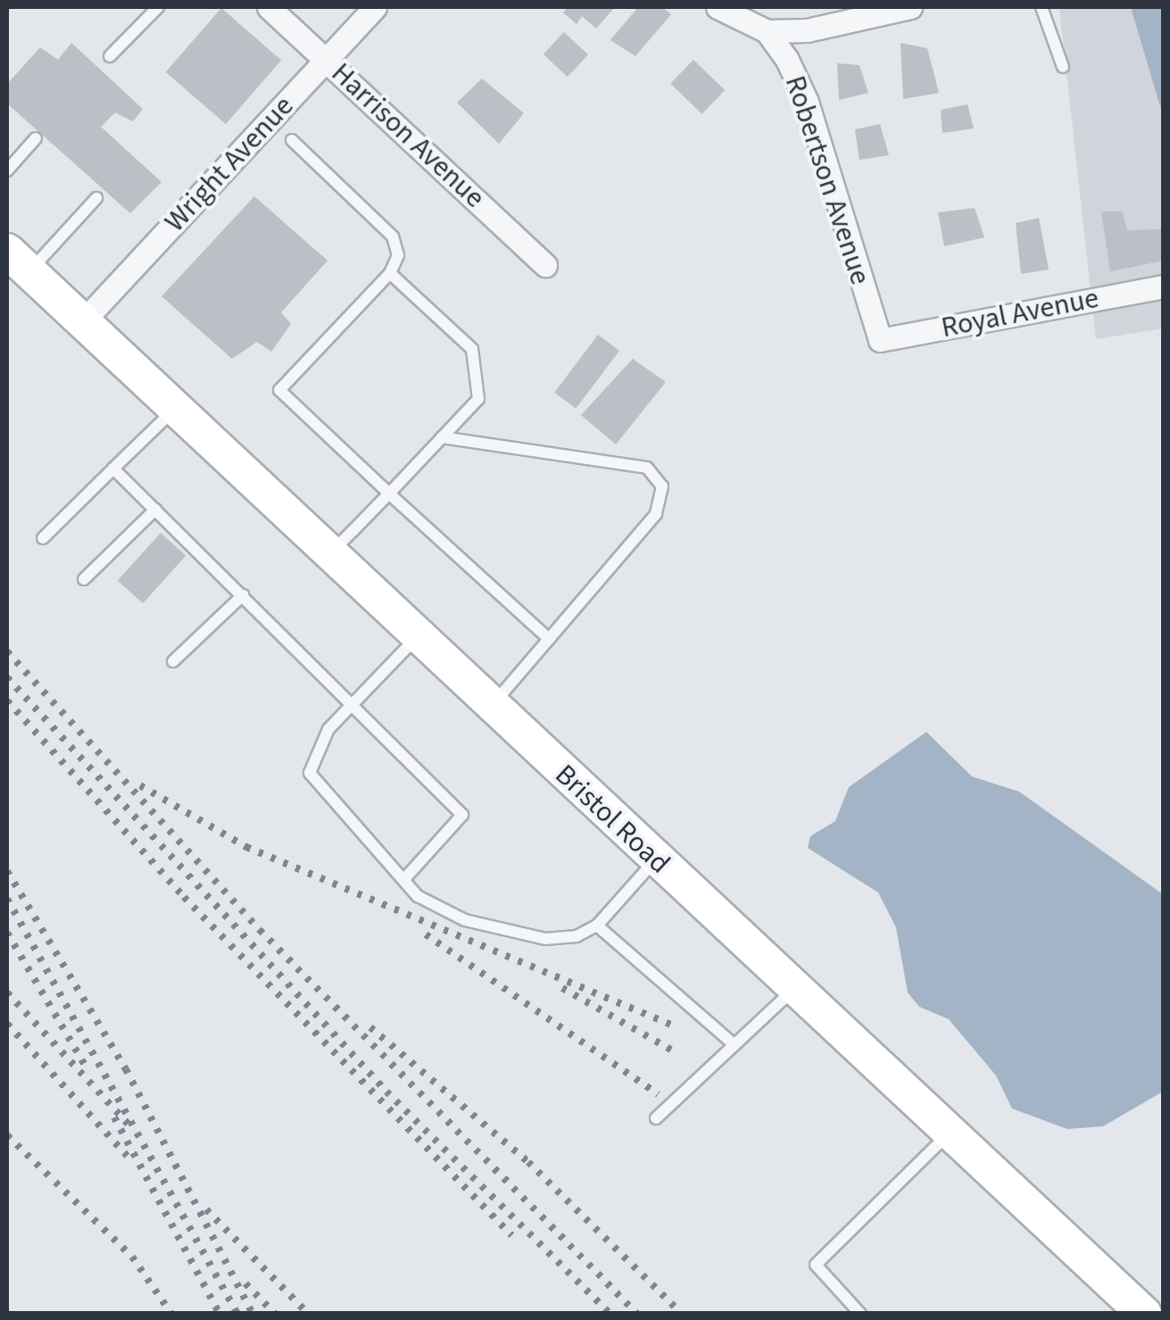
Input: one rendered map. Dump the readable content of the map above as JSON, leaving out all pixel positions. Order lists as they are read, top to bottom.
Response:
{
  "streets": {
    "main road": ["Bristol Road"],
    "street": [
      "Harrison Avenue",
      "Wright Avenue",
      "Robertson Avenue",
      "Royal Avenue"
    ]
  },
  "crossings": [
    ["Harrison Avenue", "Wright Avenue"],
    ["Wright Avenue", "Bristol Road"],
    ["Robertson Avenue", "Royal Avenue"]
  ]
}
